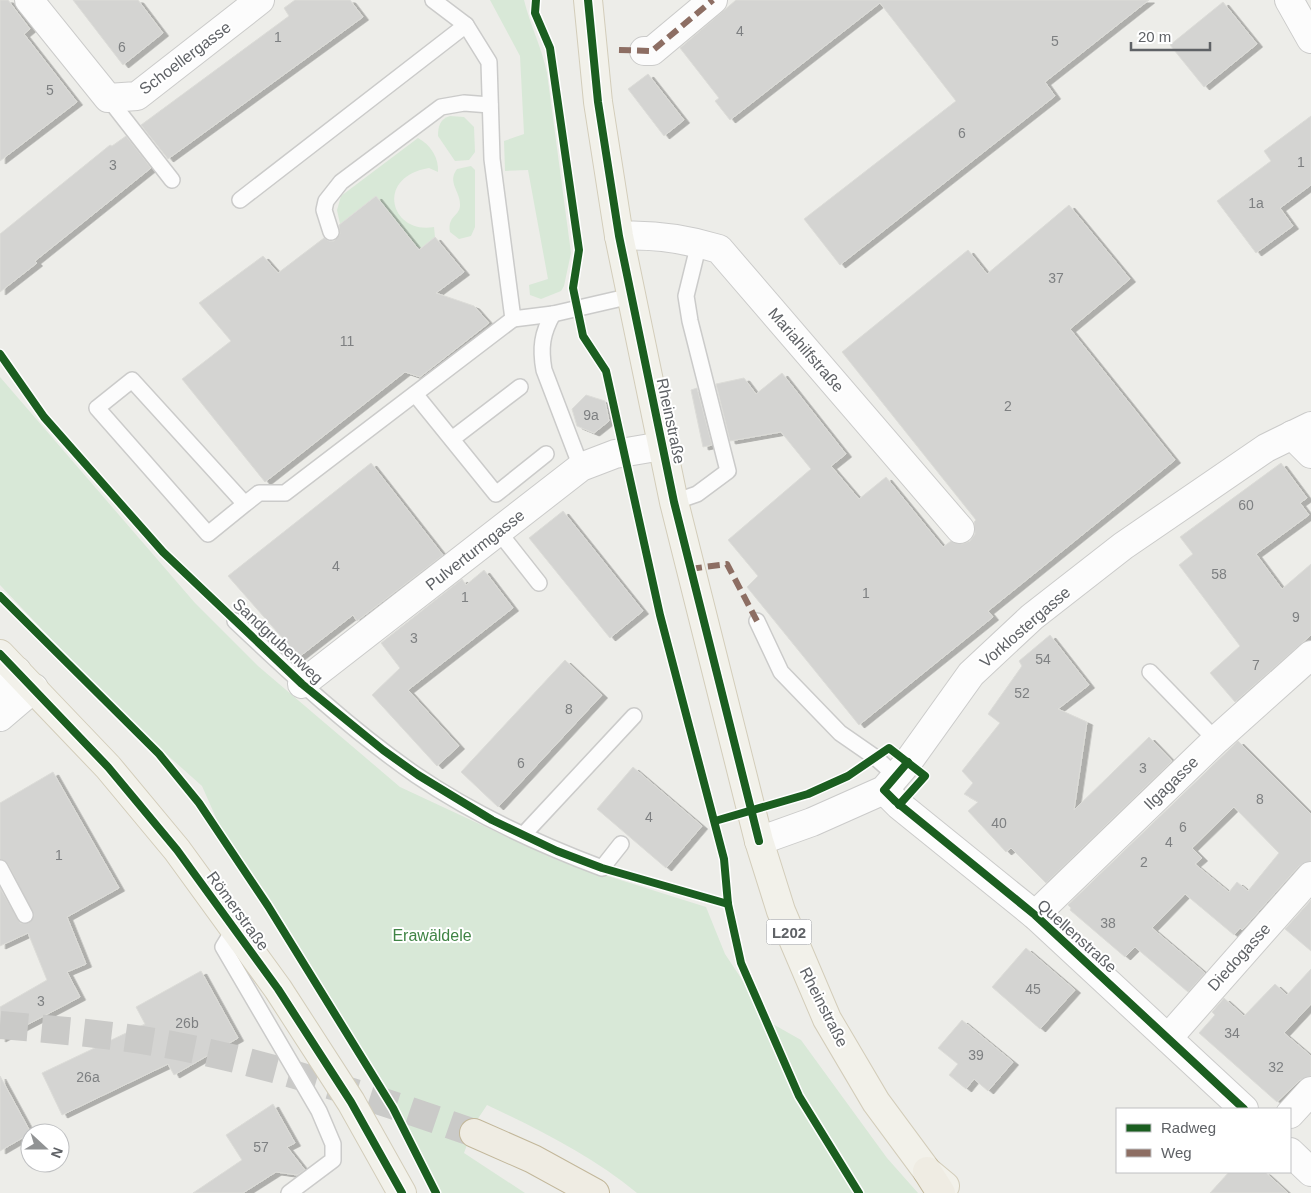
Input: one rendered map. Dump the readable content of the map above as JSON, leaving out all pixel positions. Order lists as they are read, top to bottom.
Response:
{
  "streets": {
    "main road": ["Rheinstraße", "Römerstraße", "L202"],
    "street": [
      "Schoellergasse",
      "Mariahilfstraße",
      "Pulverturmgasse",
      "Vorklostergasse",
      "Ilgagasse",
      "Quellenstraße",
      "Diedogasse"
    ],
    "lane": ["Sandgrubenweg"]
  },
  "crossings": [
    ["Mariahilfstraße", "Rheinstraße"],
    ["Rheinstraße", "Pulverturmgasse"],
    ["Rheinstraße", "Vorklostergasse"],
    ["Pulverturmgasse", "Sandgrubenweg"],
    ["Vorklostergasse", "Quellenstraße"],
    ["Ilgagasse", "Quellenstraße"],
    ["Quellenstraße", "Diedogasse"]
  ],
  "parks": ["Erawäldele"],
  "house_numbers": [
    "4",
    "1",
    "5",
    "6",
    "5",
    "6",
    "1",
    "3",
    "1a",
    "37",
    "11",
    "2",
    "9a",
    "60",
    "4",
    "58",
    "1",
    "1",
    "9",
    "3",
    "54",
    "7",
    "52",
    "8",
    "6",
    "3",
    "8",
    "4",
    "40",
    "6",
    "4",
    "1",
    "2",
    "38",
    "45",
    "3",
    "26b",
    "34",
    "39",
    "32",
    "26a",
    "57"
  ],
  "legend": ["Radweg", "Weg"],
  "scale_bar": "20 m",
  "north": "right"
}
